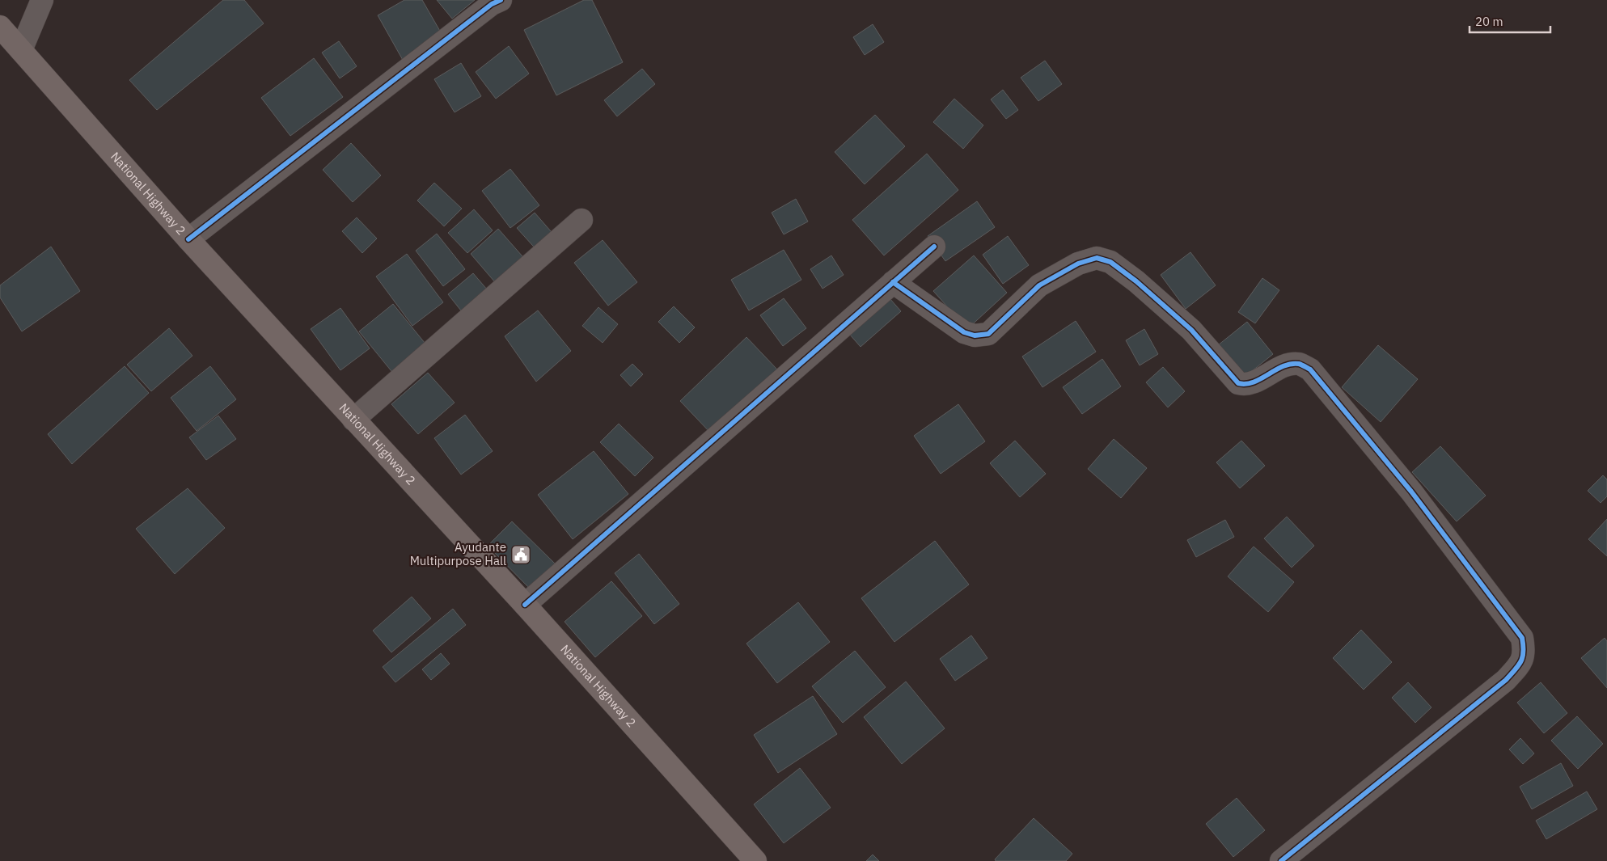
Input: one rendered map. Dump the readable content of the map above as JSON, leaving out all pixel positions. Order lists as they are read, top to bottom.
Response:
{
  "streets": {
    "main road": ["National Highway 2"]
  },
  "places": {
    "public building": ["Ayudante Multipurpose Hall"]
  },
  "scale_bar": "20 m"
}
